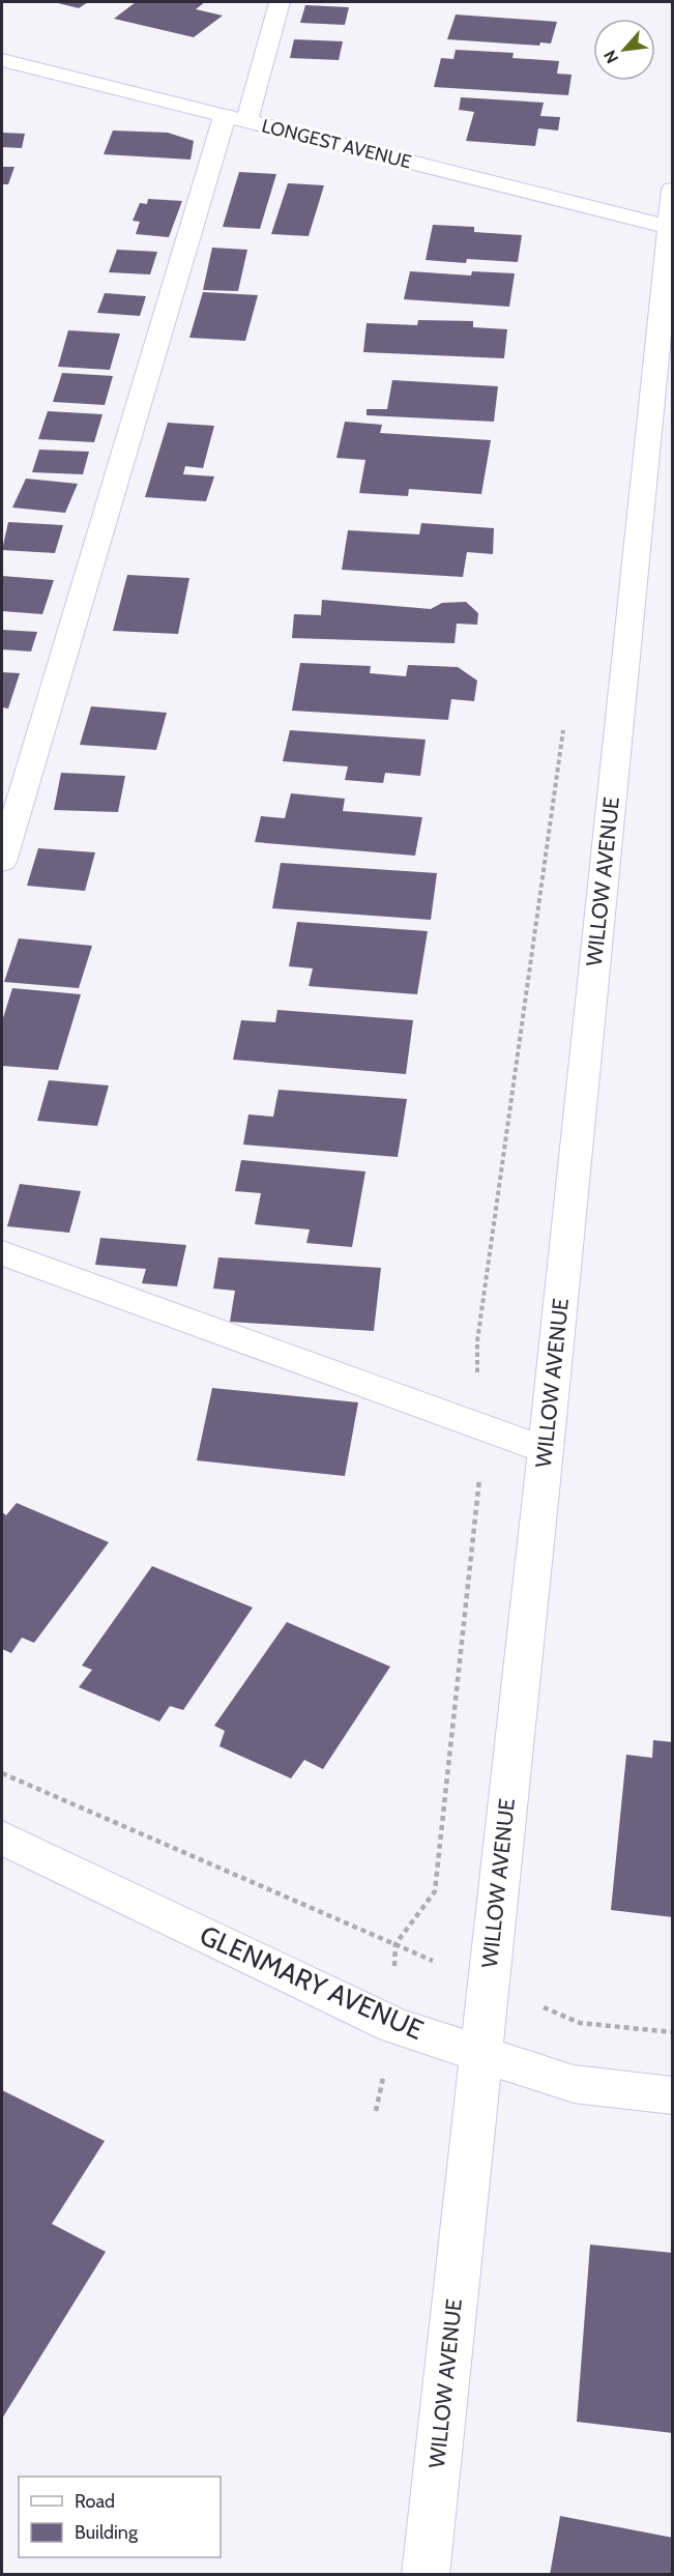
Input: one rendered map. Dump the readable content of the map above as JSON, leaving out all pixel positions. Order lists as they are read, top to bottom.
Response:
{
  "streets": {
    "street": ["LONGEST AVENUE", "WILLOW AVENUE", "GLENMARY AVENUE"]
  },
  "crossings": [
    ["LONGEST AVENUE", "WILLOW AVENUE"],
    ["WILLOW AVENUE", "GLENMARY AVENUE"]
  ],
  "legend": ["Road", "Building"],
  "north": "bottom left"
}
